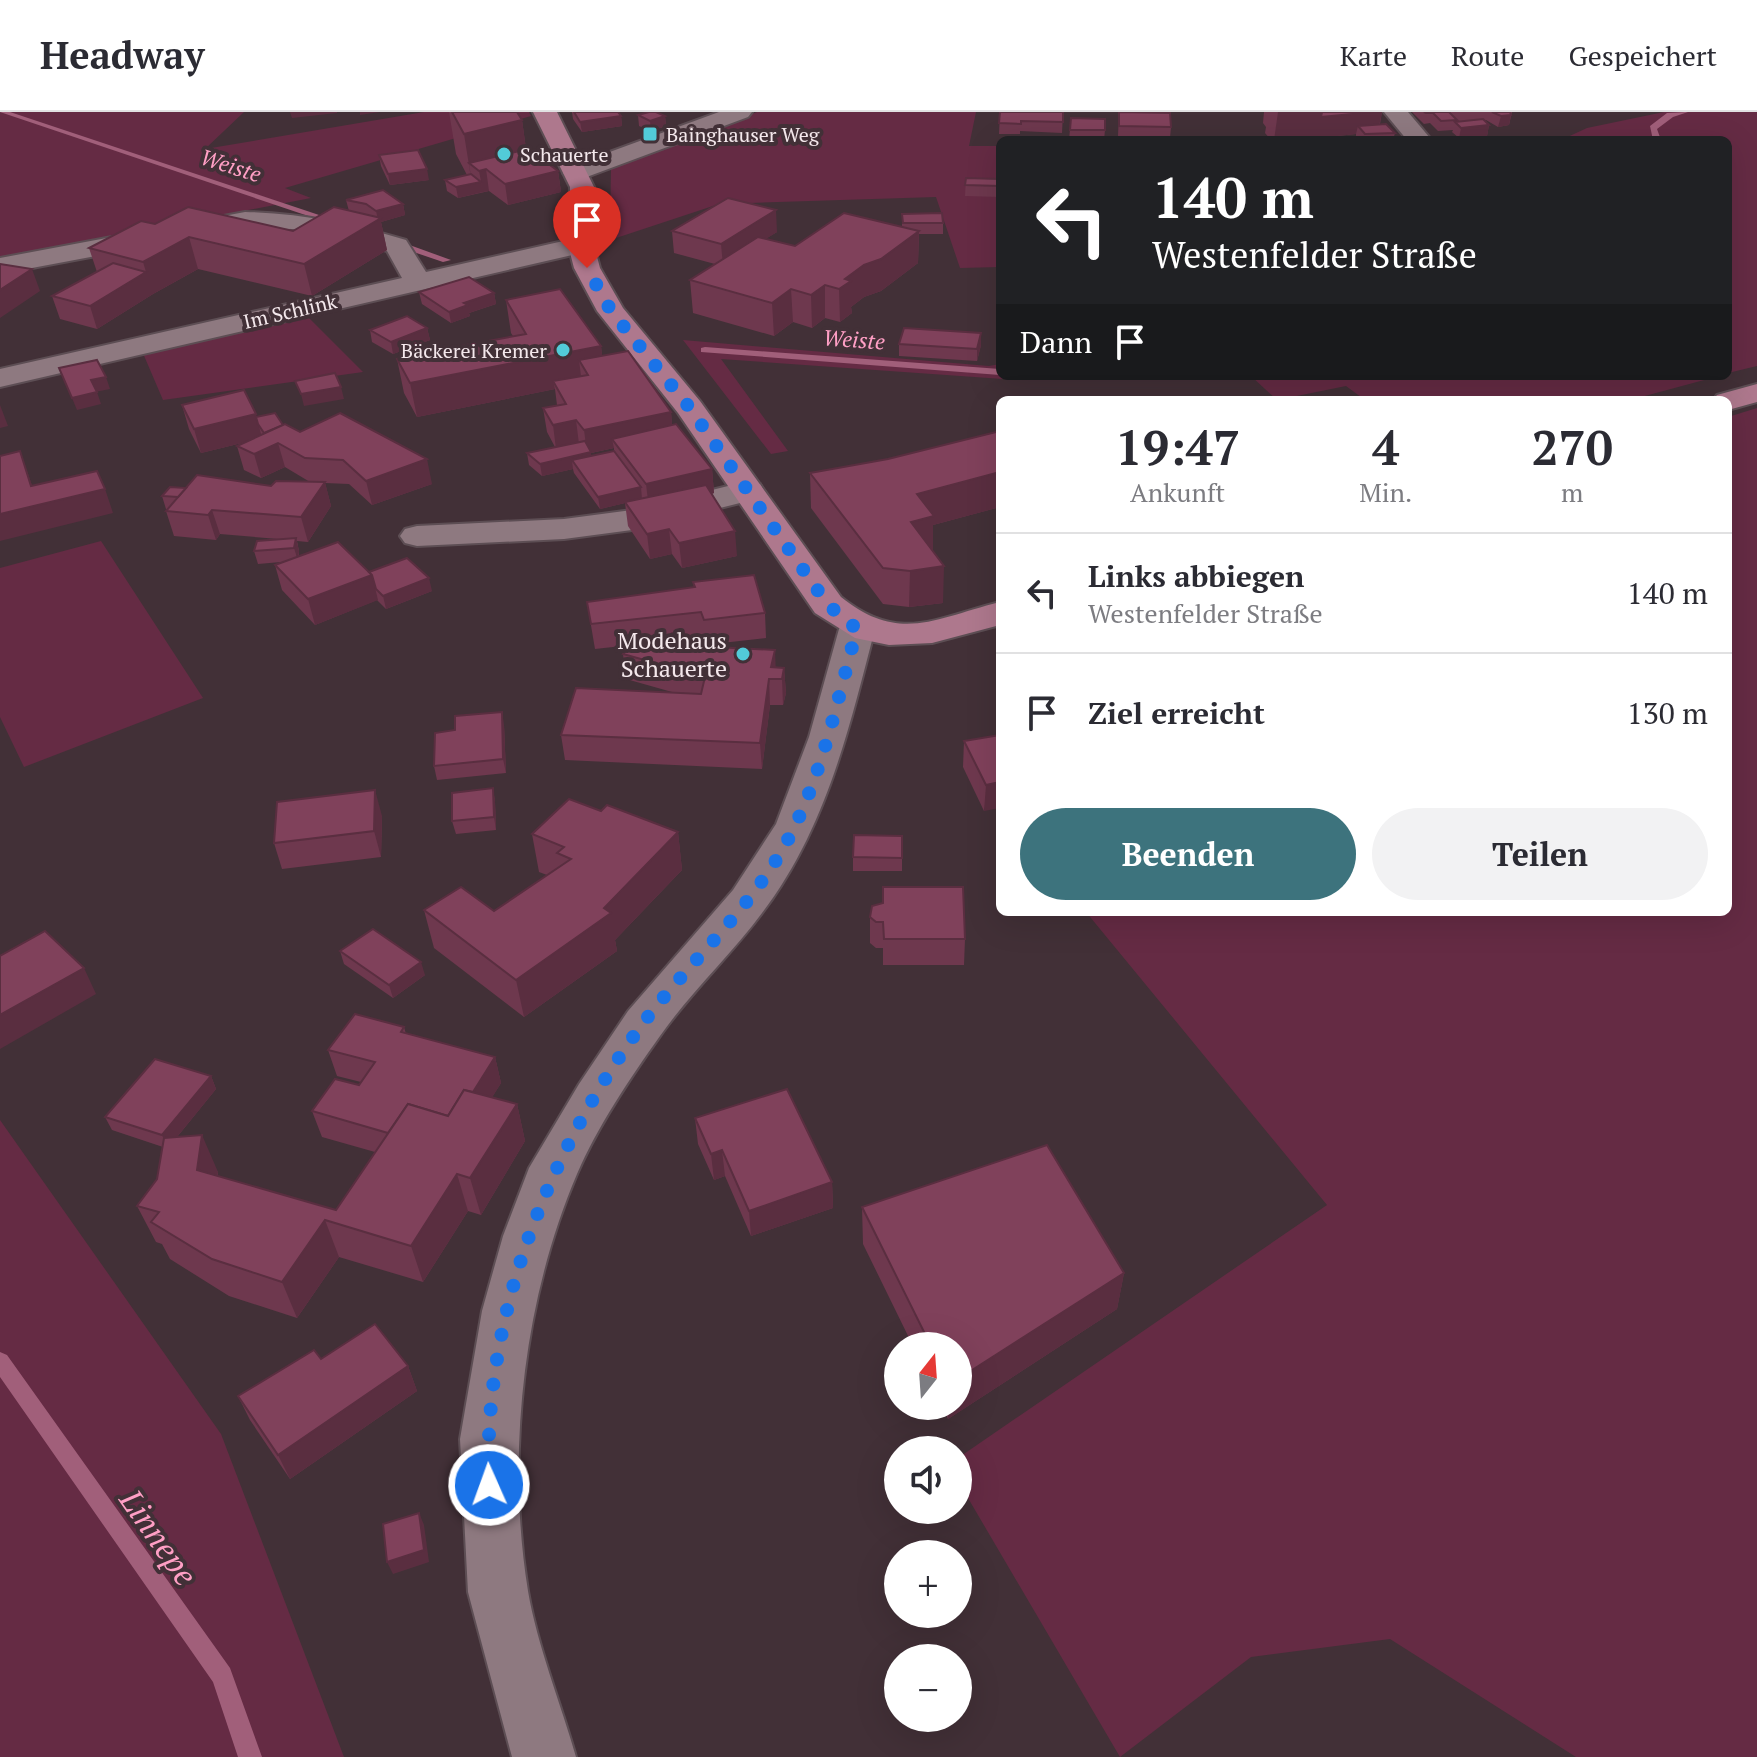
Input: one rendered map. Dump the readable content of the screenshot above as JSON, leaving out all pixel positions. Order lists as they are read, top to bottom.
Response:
{
  "streets": {
    "street": ["Im Schlink"]
  },
  "water": ["Weiste", "Linnepe"],
  "places": {
    "transit": ["Bainghauser Weg"],
    "other": ["Schauerte", "Bäckerei Kremer", "Modehaus Schauerte"]
  },
  "north": "top",
  "page": {
    "header": "Headway",
    "nav": ["Karte", "Route", "Gespeichert"],
    "turn": ["140 m", "Westenfelder Straße"],
    "then": "Dann",
    "eta": [
      "19:47",
      "Ankunft",
      "4",
      "Min.",
      "270",
      "m"
    ],
    "list": [
      {
        "name": "Links abbiegen",
        "note": "Westenfelder Straße",
        "value": "140 m"
      },
      {
        "name": "Ziel erreicht",
        "value": "130 m"
      }
    ],
    "buttons": ["Beenden", "Teilen"],
    "map_buttons": ["+", "−"]
  }
}
